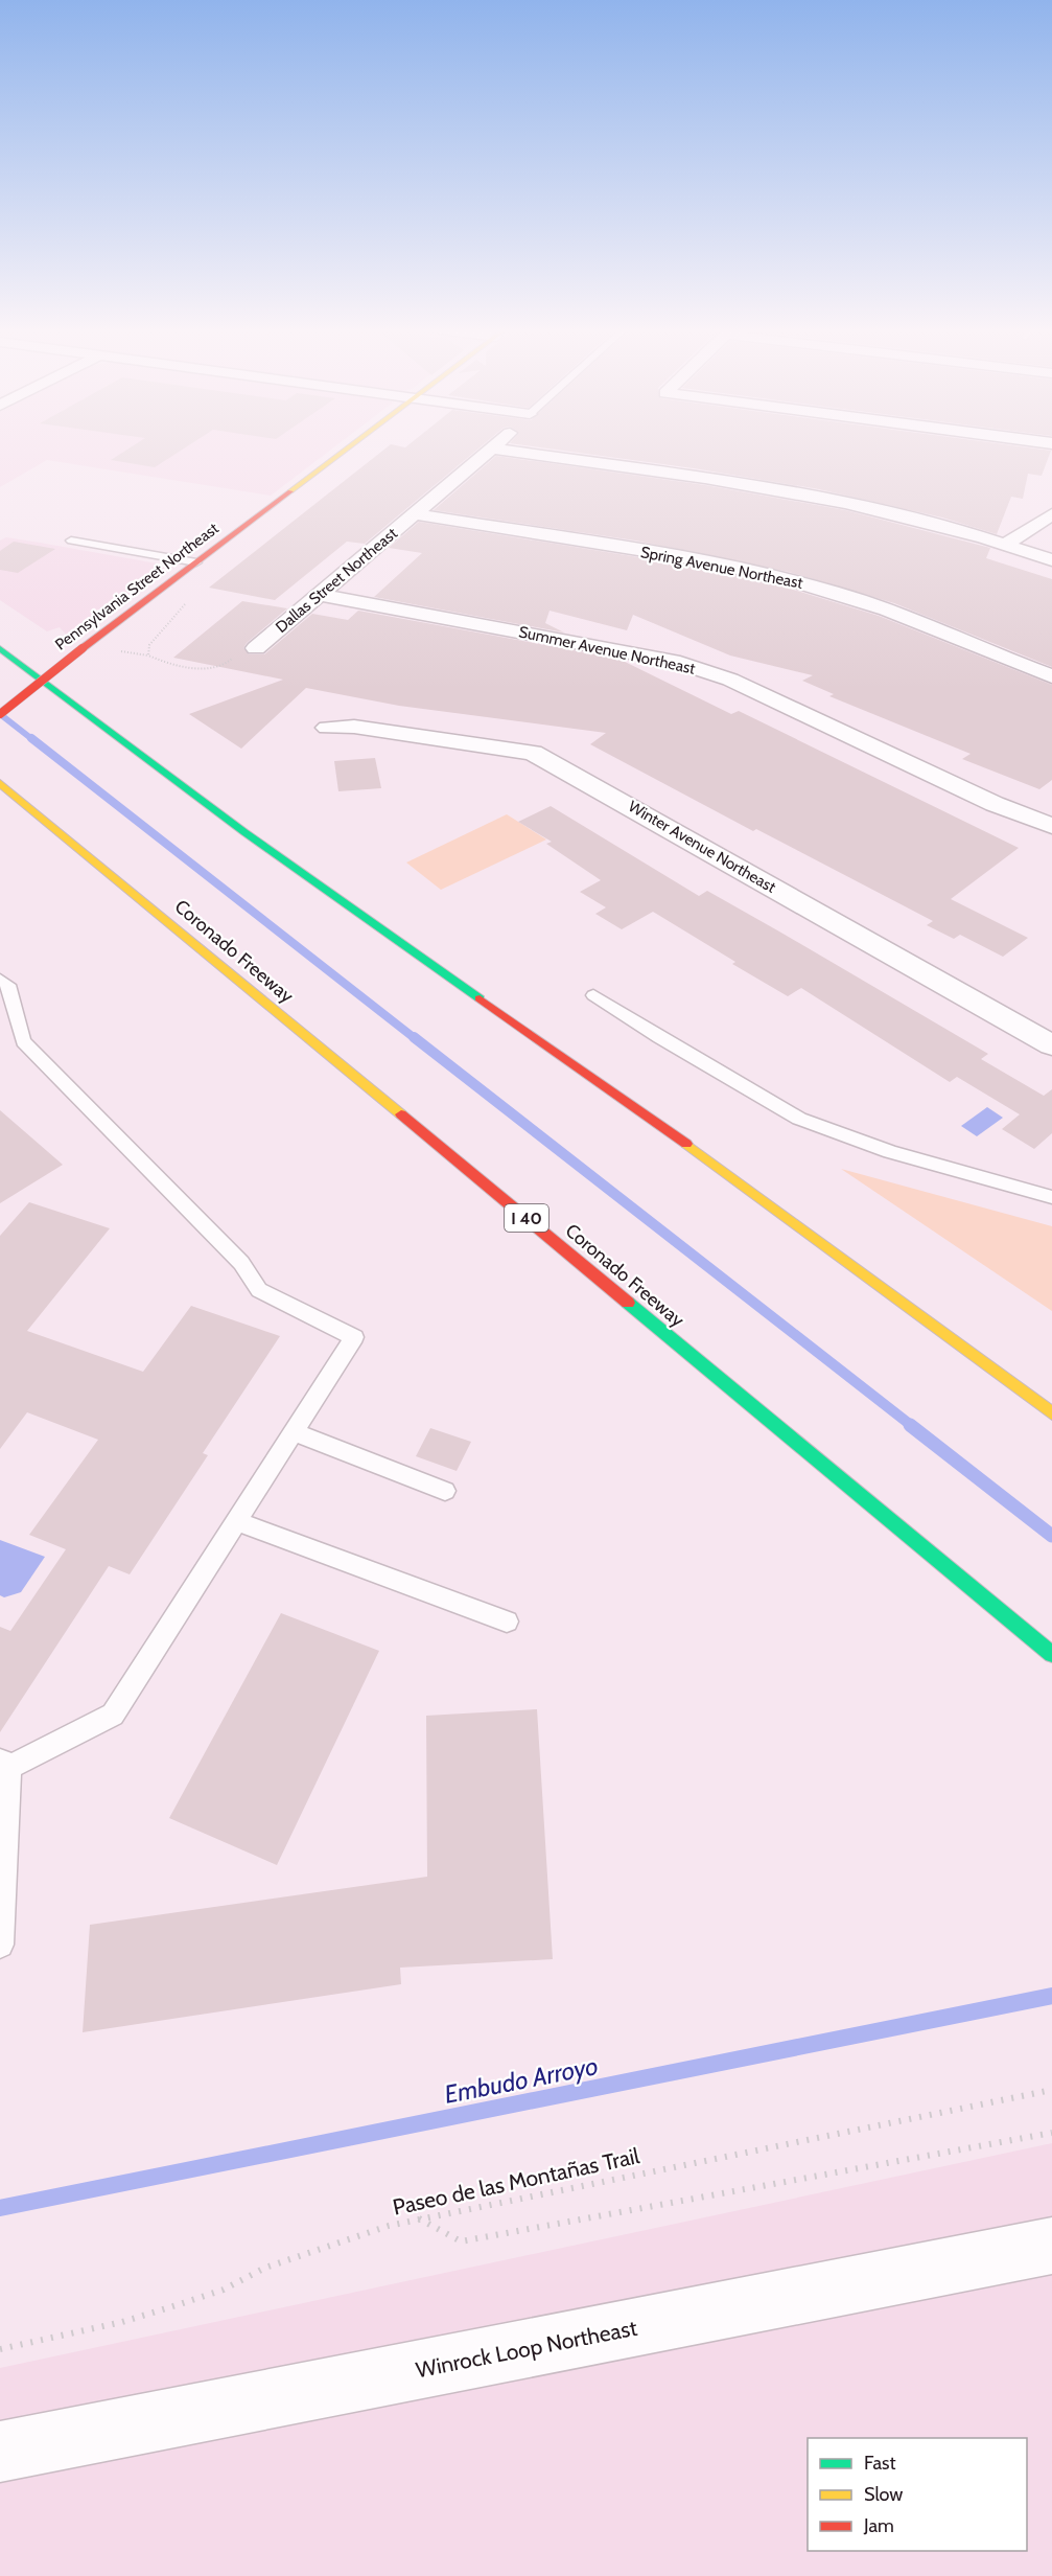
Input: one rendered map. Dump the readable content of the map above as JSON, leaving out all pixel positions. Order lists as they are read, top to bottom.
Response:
{
  "streets": {
    "main road": ["Pennsylvania Street Northeast", "Coronado Freeway", "I 40"],
    "street": [
      "Spring Avenue Northeast",
      "Dallas Street Northeast",
      "Summer Avenue Northeast",
      "Winter Avenue Northeast",
      "Winrock Loop Northeast"
    ],
    "path": ["Paseo de las Montañas Trail"]
  },
  "crossings": [
    ["Spring Avenue Northeast", "Dallas Street Northeast"],
    ["Dallas Street Northeast", "Summer Avenue Northeast"]
  ],
  "water": ["Embudo Arroyo"],
  "legend": ["Fast", "Slow", "Jam"]
}
